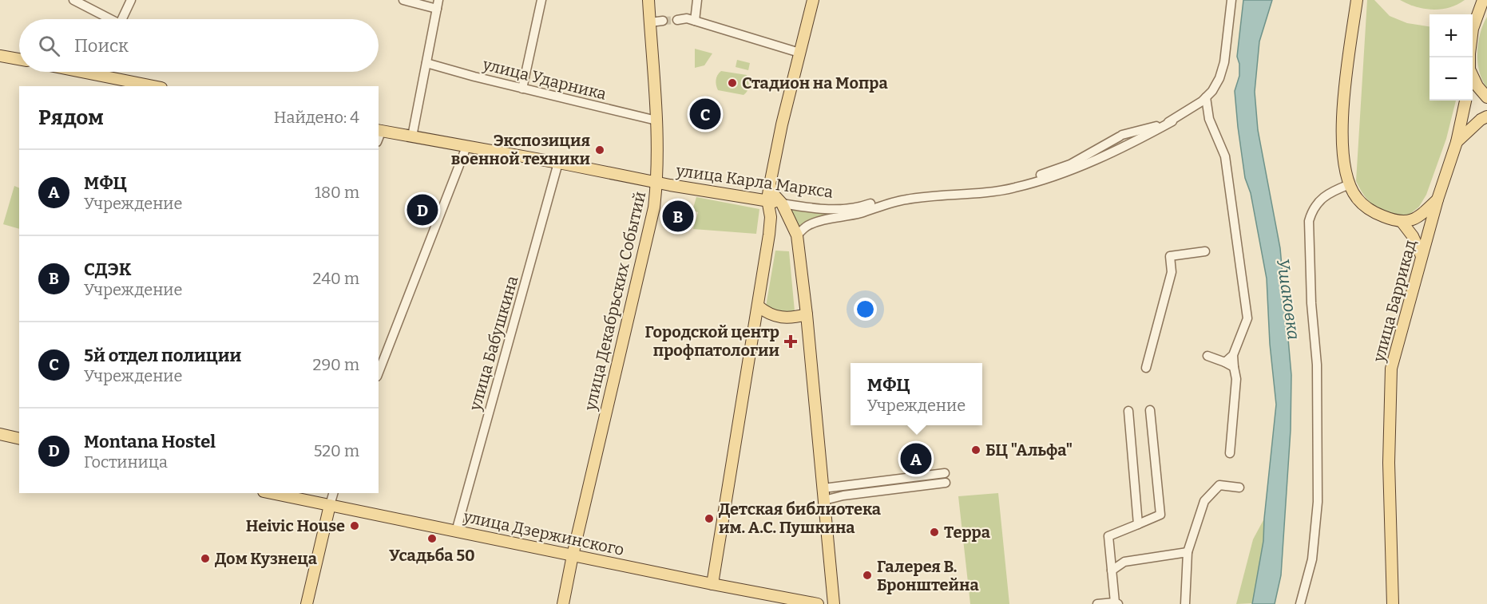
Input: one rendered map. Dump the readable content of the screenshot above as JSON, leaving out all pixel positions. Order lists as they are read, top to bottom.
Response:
{
  "streets": {
    "main road": [
      "улица Карла Маркса",
      "улица Декабрьских Событий",
      "улица Баррикад",
      "улица Дзержинского"
    ],
    "street": ["улица Ударника", "улица Бабушкина"]
  },
  "crossings": [
    ["улица Ударника", "улица Декабрьских Событий"],
    ["улица Карла Маркса", "улица Декабрьских Событий"],
    ["улица Карла Маркса", "улица Бабушкина"],
    ["улица Декабрьских Событий", "улица Дзержинского"],
    ["улица Бабушкина", "улица Дзержинского"]
  ],
  "water": ["Ушаковка"],
  "places": {
    "other": [
      "Стадион на Мопра",
      "Экспозиция военной техники",
      "БЦ \"Альфа\"",
      "Детская библиотека им. А.С. Пушкина",
      "Heivic House",
      "Терра",
      "Усадьба 50",
      "Дом Кузнеца",
      "Галерея В. Бронштейна"
    ],
    "health": ["Городской центр профпатологии"]
  },
  "page": {
    "map_buttons": ["+", "−"],
    "search": "Поиск",
    "heading": ["Рядом", "Найдено: 4"],
    "pins": [
      "C",
      "D",
      "B",
      "A"
    ],
    "list": [
      {
        "mark": "A",
        "name": "МФЦ",
        "note": "Учреждение",
        "value": "180 m"
      },
      {
        "mark": "B",
        "name": "СДЭК",
        "note": "Учреждение",
        "value": "240 m"
      },
      {
        "mark": "C",
        "name": "5й отдел полиции",
        "note": "Учреждение",
        "value": "290 m"
      },
      {
        "mark": "D",
        "name": "Montana Hostel",
        "note": "Гостиница",
        "value": "520 m"
      }
    ],
    "popup": ["МФЦ", "Учреждение"]
  }
}
